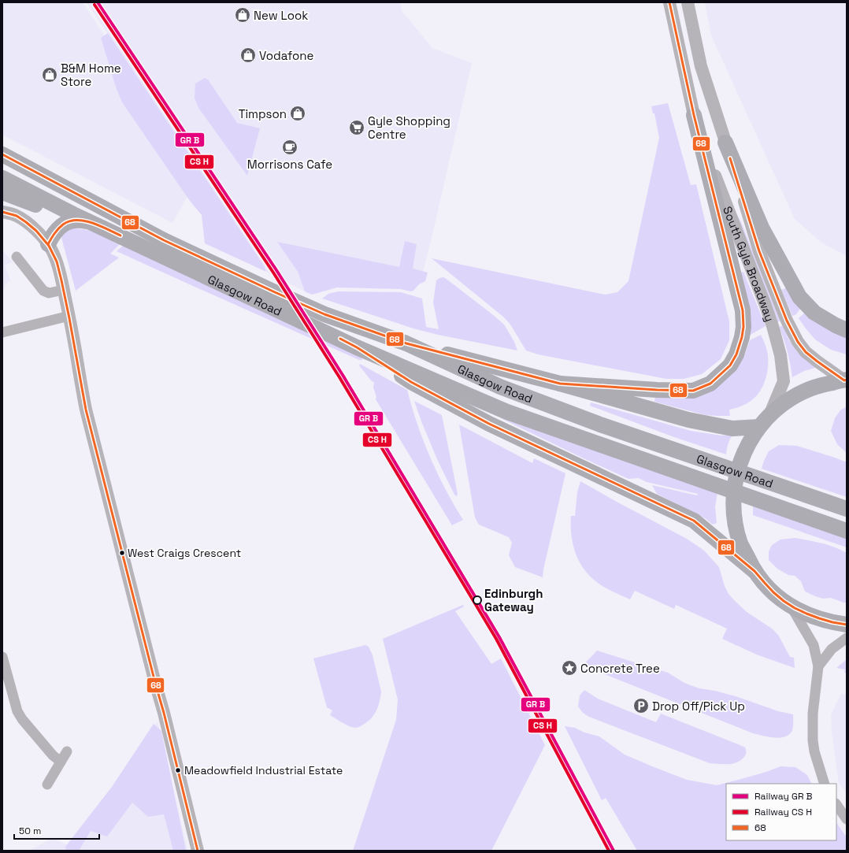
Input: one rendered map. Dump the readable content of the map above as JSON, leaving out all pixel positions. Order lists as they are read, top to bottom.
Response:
{
  "streets": {
    "main road": ["Glasgow Road"],
    "street": ["South Gyle Broadway"]
  },
  "places": {
    "shop": [
      "New Look",
      "Vodafone",
      "B&M Home Store",
      "Timpson"
    ],
    "supermarket": ["Gyle Shopping Centre"],
    "cafe": ["Morrisons Cafe"],
    "other": ["West Craigs Crescent", "Edinburgh Gateway", "Meadowfield Industrial Estate"],
    "place": ["Concrete Tree"],
    "parking": ["Drop Off/Pick Up"]
  },
  "lines": ["transit line 68"],
  "legend": ["Railway GR B", "Railway CS H", "68"],
  "scale_bar": "50 m"
}
